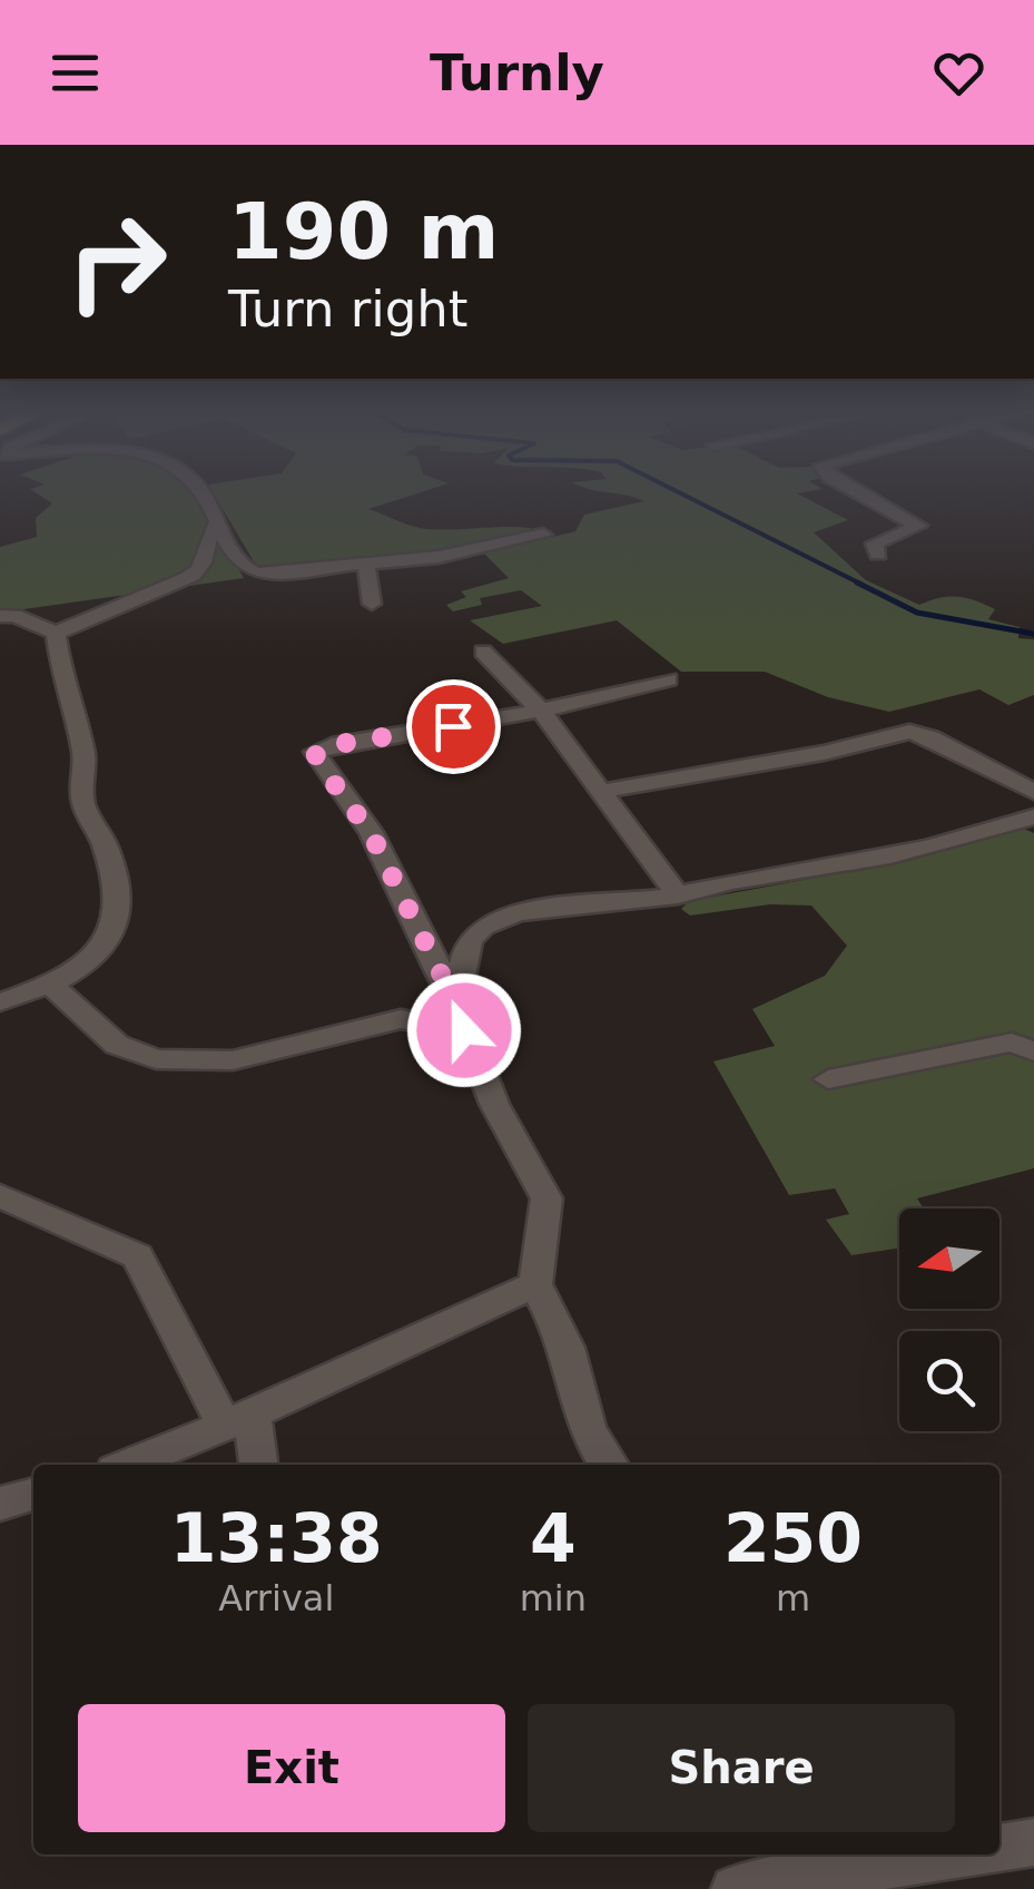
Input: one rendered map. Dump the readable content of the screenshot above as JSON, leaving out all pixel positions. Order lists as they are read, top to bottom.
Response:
{
  "north": "left",
  "page": {
    "header": "Turnly",
    "turn": ["190 m", "Turn right"],
    "eta": [
      "13:38",
      "Arrival",
      "4",
      "min",
      "250",
      "m"
    ],
    "buttons": ["Exit", "Share"]
  }
}
